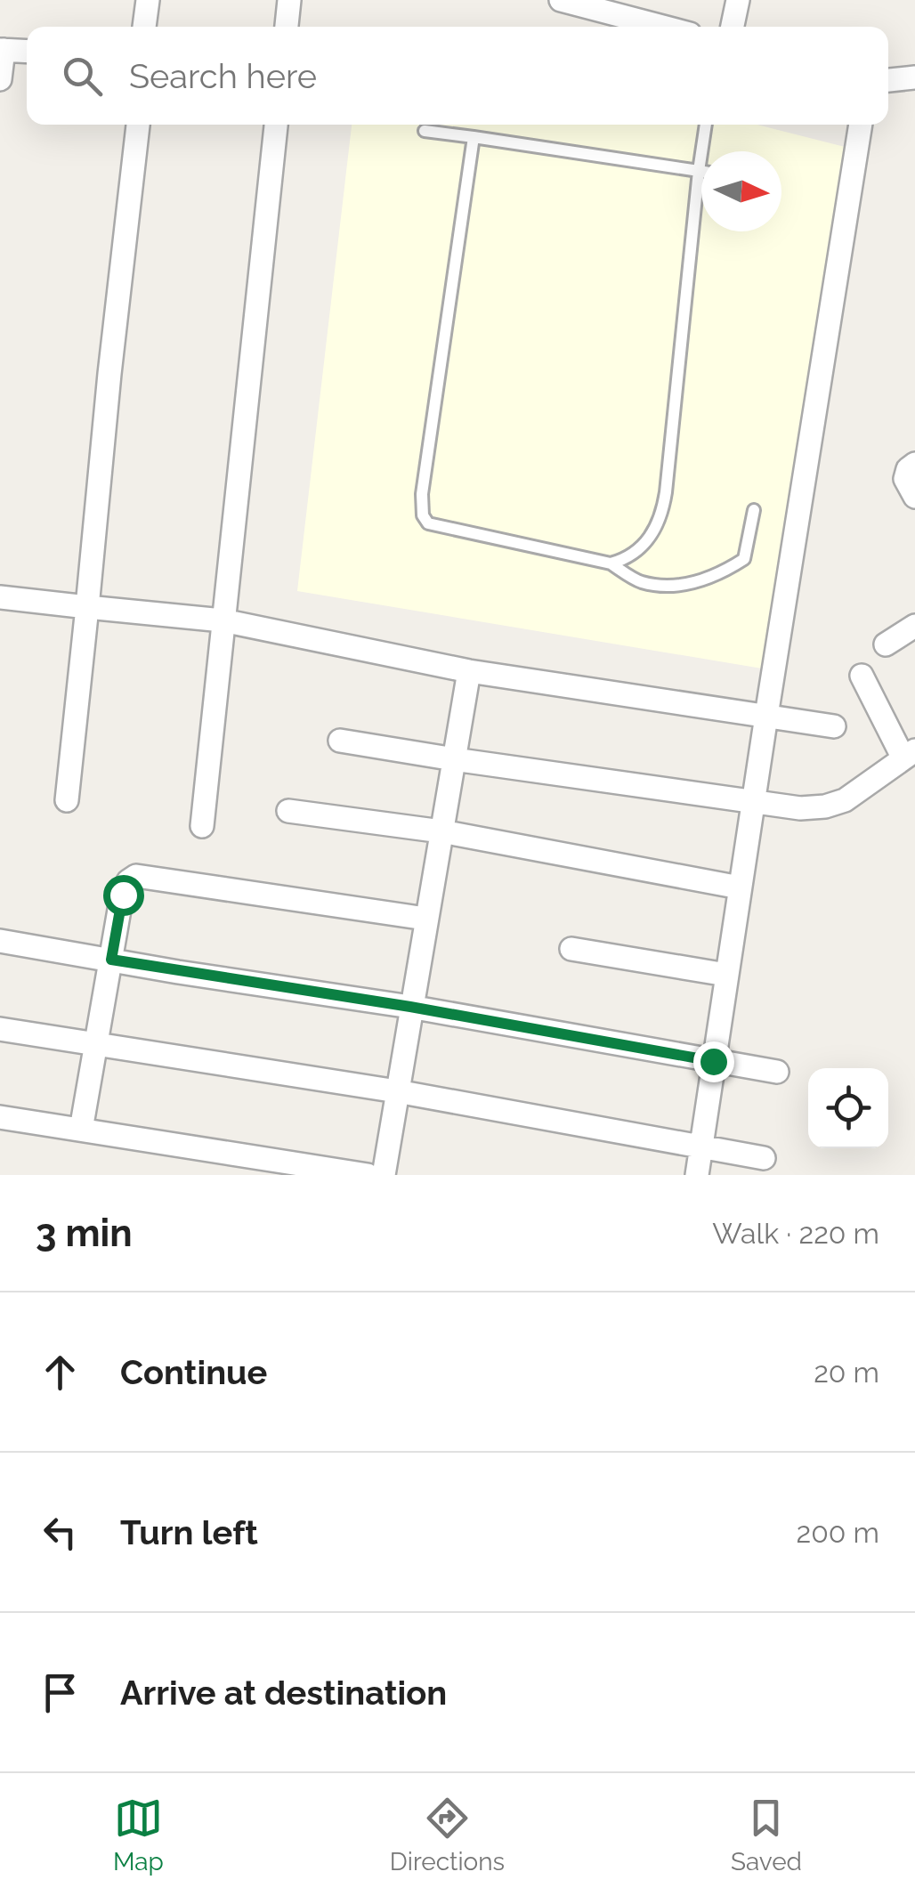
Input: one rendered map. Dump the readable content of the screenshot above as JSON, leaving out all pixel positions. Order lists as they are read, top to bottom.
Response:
{
  "north": "right",
  "page": {
    "search": "Search here",
    "heading": ["3 min", "Walk · 220 m"],
    "list": [
      ["Continue", "20 m"],
      ["Turn left", "200 m"],
      "Arrive at destination"
    ],
    "nav": ["Map", "Directions", "Saved"]
  }
}
